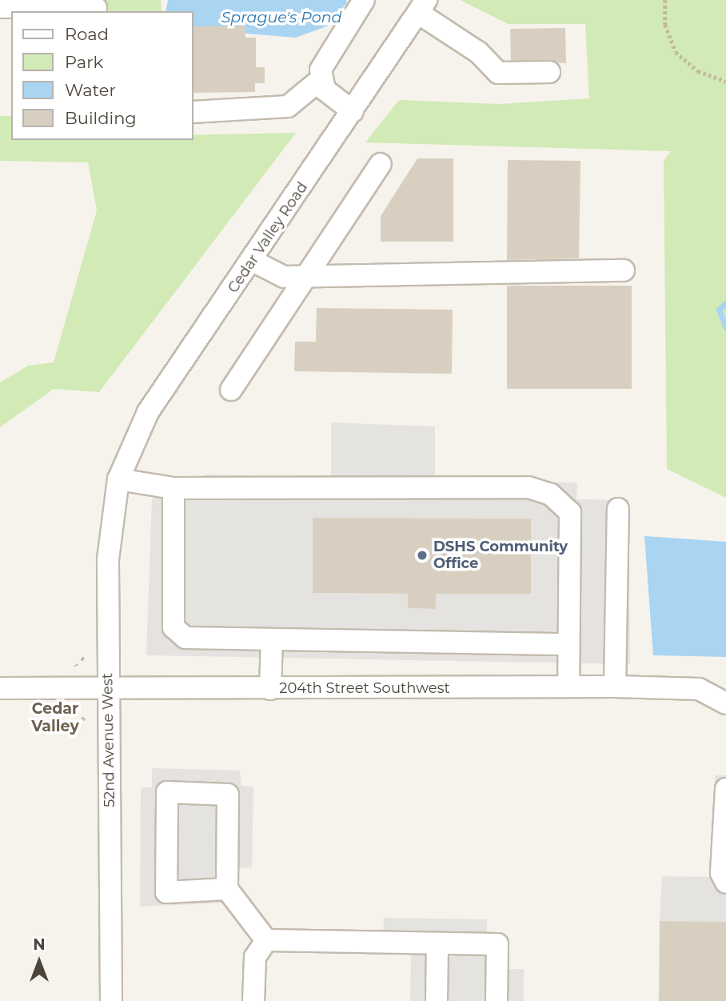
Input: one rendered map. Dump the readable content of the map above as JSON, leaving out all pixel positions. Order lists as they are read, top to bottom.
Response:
{
  "streets": {
    "street": ["Cedar Valley Road", "204th Street Southwest", "52nd Avenue West"]
  },
  "crossings": [
    ["Cedar Valley Road", "52nd Avenue West"],
    ["204th Street Southwest", "52nd Avenue West"]
  ],
  "districts": ["Cedar Valley"],
  "water": ["Sprague's Pond"],
  "places": ["DSHS Community Office"],
  "legend": [
    "Road",
    "Park",
    "Water",
    "Building"
  ],
  "north": "top"
}
